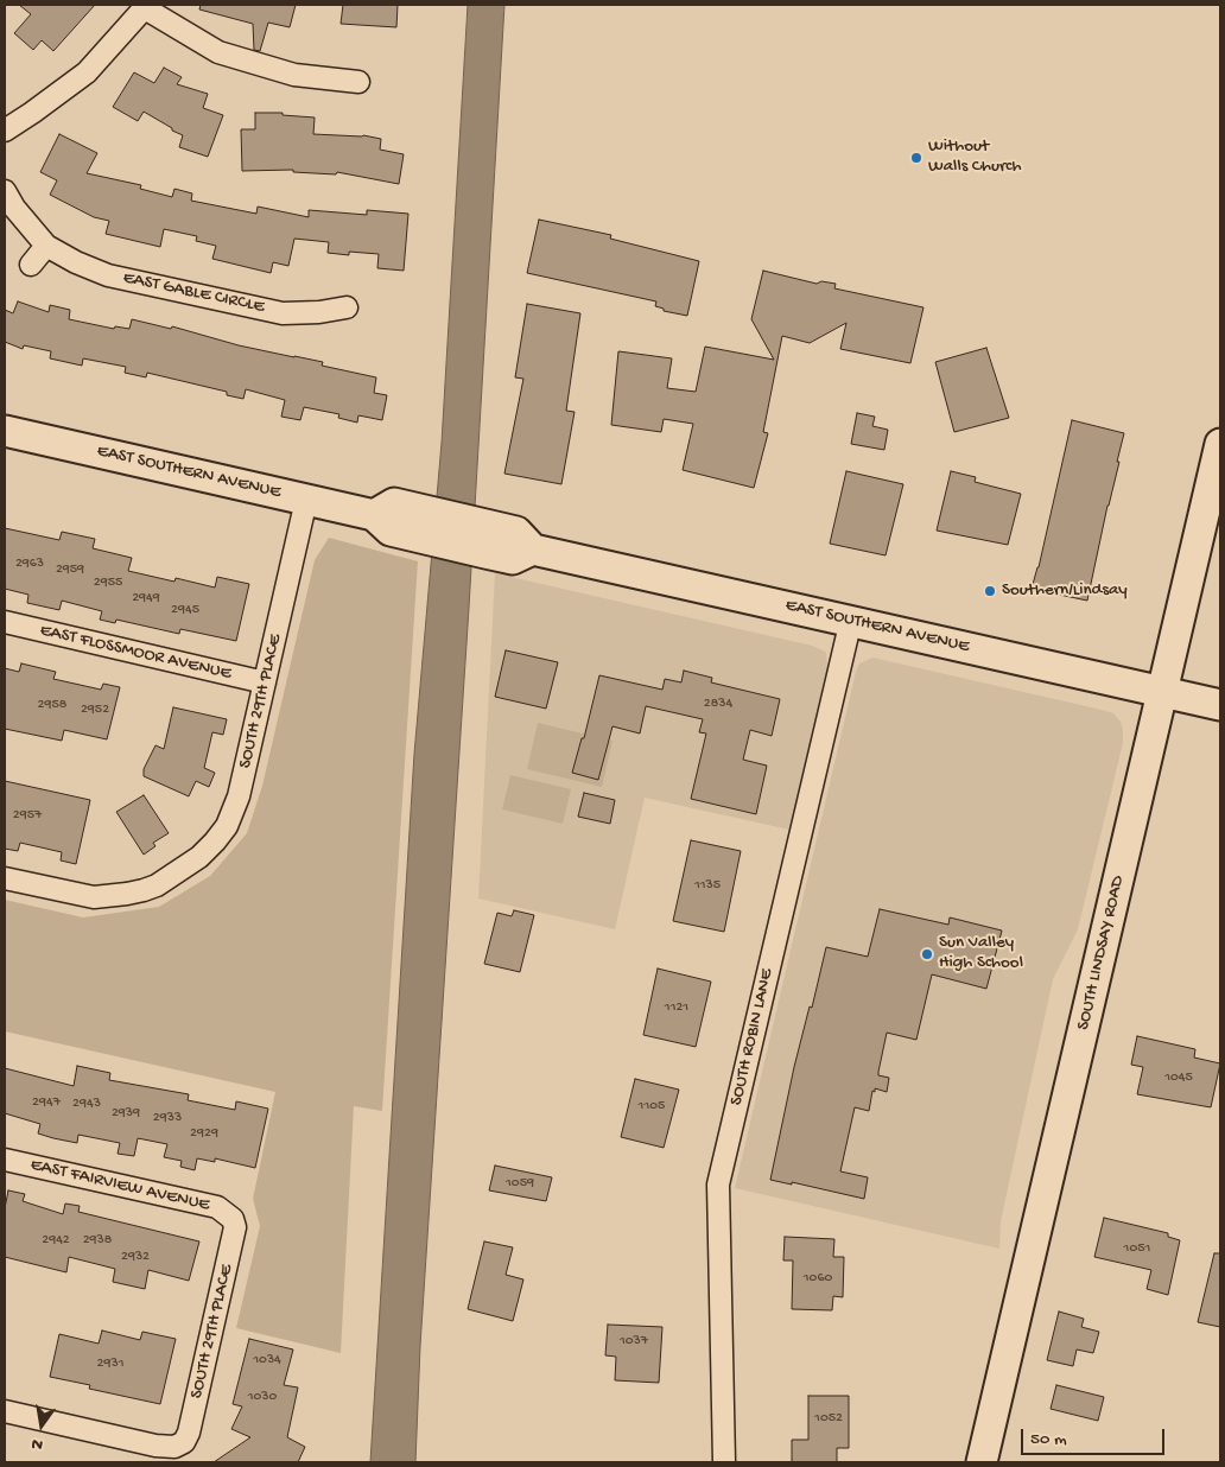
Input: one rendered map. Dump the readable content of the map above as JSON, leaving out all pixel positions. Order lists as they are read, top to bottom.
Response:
{
  "streets": {
    "main road": ["EAST SOUTHERN AVENUE", "SOUTH LINDSAY ROAD"],
    "street": [
      "EAST GABLE CIRCLE",
      "EAST FLOSSMOOR AVENUE",
      "SOUTH 29TH PLACE",
      "SOUTH ROBIN LANE",
      "EAST FAIRVIEW AVENUE"
    ]
  },
  "crossings": [
    ["EAST SOUTHERN AVENUE", "SOUTH 29TH PLACE"],
    ["EAST SOUTHERN AVENUE", "SOUTH LINDSAY ROAD"],
    ["EAST SOUTHERN AVENUE", "SOUTH ROBIN LANE"],
    ["EAST FLOSSMOOR AVENUE", "SOUTH 29TH PLACE"],
    ["SOUTH 29TH PLACE", "EAST FAIRVIEW AVENUE"]
  ],
  "places": ["Without Walls Church", "Southern/Lindsay", "Sun Valley High School"],
  "house_numbers": [
    "2963",
    "2959",
    "2955",
    "2949",
    "2945",
    "2834",
    "2958",
    "2952",
    "2957",
    "1135",
    "1121",
    "1045",
    "2947",
    "2943",
    "1105",
    "2939",
    "2933",
    "2929",
    "1059",
    "2942",
    "2938",
    "1051",
    "2932",
    "1060",
    "1037",
    "1034",
    "2931",
    "1030",
    "1052"
  ],
  "scale_bar": "50 m",
  "north": "bottom"
}
